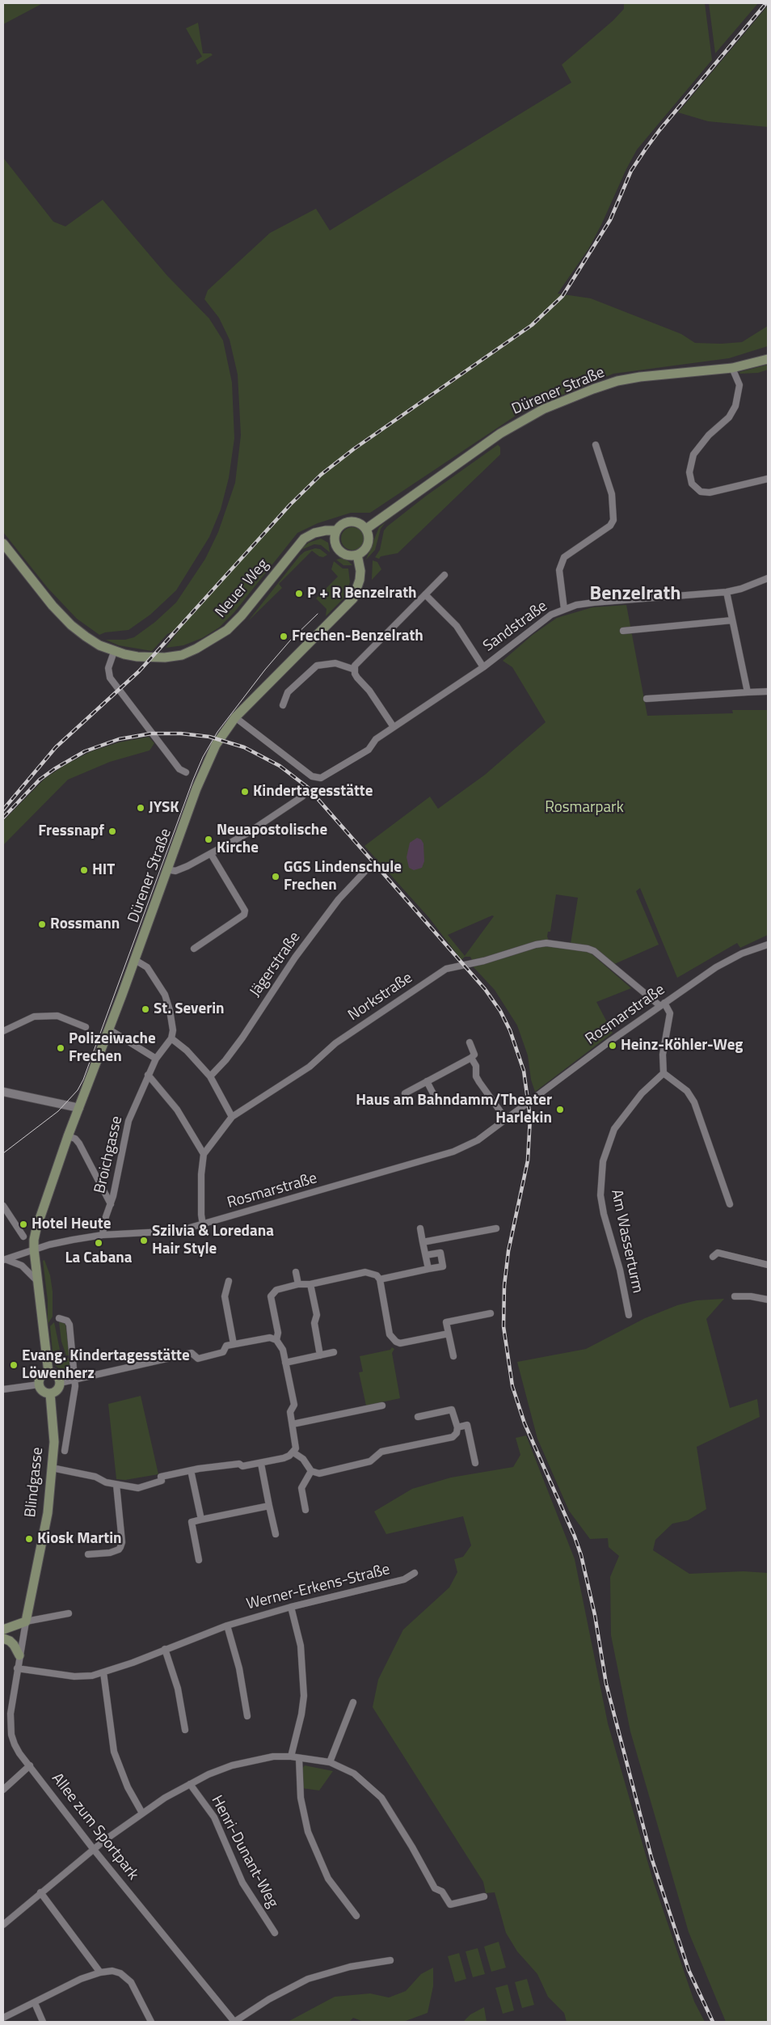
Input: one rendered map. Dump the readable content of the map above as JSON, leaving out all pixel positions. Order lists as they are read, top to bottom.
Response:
{
  "streets": {
    "main road": ["Dürener Straße", "Neuer Weg", "Blindgasse"],
    "street": [
      "Sandstraße",
      "Jägerstraße",
      "Norkstraße",
      "Rosmarstraße",
      "Broichgasse",
      "Am Wasserturm",
      "Werner-Erkens-Straße",
      "Allee zum Sportpark",
      "Henri-Dunant-Weg"
    ]
  },
  "crossings": [
    ["Dürener Straße", "Neuer Weg"],
    ["Dürener Straße", "Sandstraße"],
    ["Dürener Straße", "Rosmarstraße"],
    ["Norkstraße", "Rosmarstraße"],
    ["Rosmarstraße", "Broichgasse"],
    ["Blindgasse", "Allee zum Sportpark"],
    ["Werner-Erkens-Straße", "Allee zum Sportpark"]
  ],
  "districts": ["Benzelrath"],
  "parks": ["Rosmarpark"],
  "places": [
    "P + R Benzelrath",
    "Frechen-Benzelrath",
    "Kindertagesstätte",
    "JYSK",
    "Fressnapf",
    "Neuapostolische Kirche",
    "HIT",
    "GGS Lindenschule Frechen",
    "Rossmann",
    "St. Severin",
    "Heinz-Köhler-Weg",
    "Polizeiwache Frechen",
    "Haus am Bahndamm/Theater Harlekin",
    "Hotel Heute",
    "Szilvia & Loredana Hair Style",
    "La Cabana",
    "Evang. Kindertagesstätte Löwenherz",
    "Kiosk Martin"
  ]
}
